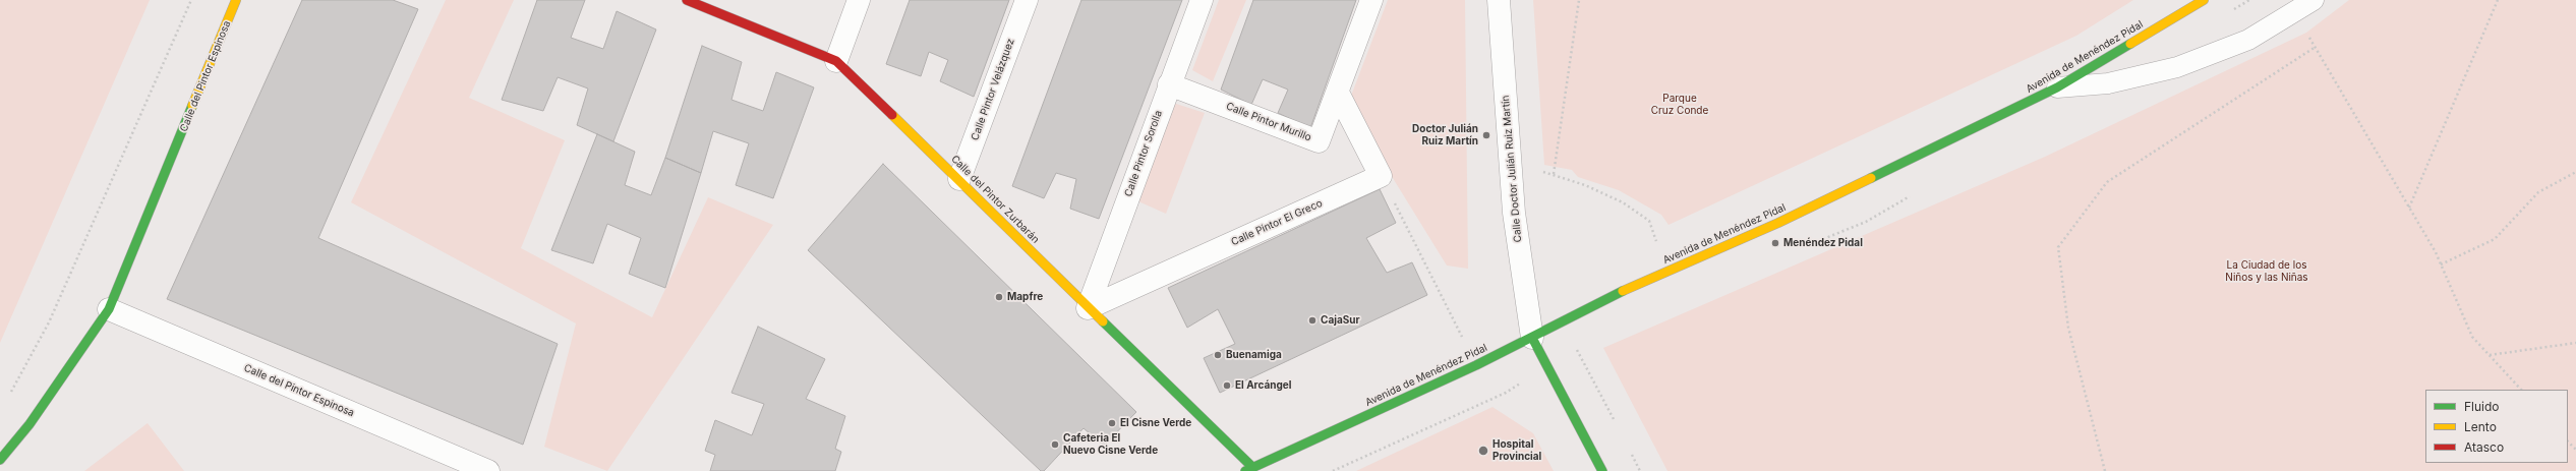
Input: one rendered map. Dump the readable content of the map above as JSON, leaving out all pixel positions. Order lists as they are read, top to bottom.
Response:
{
  "streets": {
    "street": [
      "Avenida de Menéndez Pidal",
      "Calle del Pintor Espinosa",
      "Calle Pintor Velázquez",
      "Calle Pintor Murillo",
      "Calle Pintor Sorolla",
      "Calle Doctor Julián Ruiz Martín",
      "Calle del Pintor Zurbarán",
      "Calle Pintor El Greco"
    ]
  },
  "crossings": [
    ["Avenida de Menéndez Pidal", "Calle Doctor Julián Ruiz Martín"],
    ["Avenida de Menéndez Pidal", "Calle del Pintor Zurbarán"],
    ["Calle Pintor Velázquez", "Calle del Pintor Zurbarán"],
    ["Calle Pintor Murillo", "Calle Pintor Sorolla"],
    ["Calle Pintor Sorolla", "Calle del Pintor Zurbarán"],
    ["Calle Pintor Sorolla", "Calle Pintor El Greco"],
    ["Calle del Pintor Zurbarán", "Calle Pintor El Greco"]
  ],
  "parks": ["Parque Cruz Conde", "La Ciudad de los Niños y las Niñas"],
  "places": [
    "Doctor Julián Ruiz Martín",
    "Menéndez Pidal",
    "Mapfre",
    "CajaSur",
    "Buenamiga",
    "El Arcángel",
    "El Cisne Verde",
    "Cafeteria El Nuevo Cisne Verde",
    "Hospital Provincial"
  ],
  "legend": ["Fluido", "Lento", "Atasco"]
}
